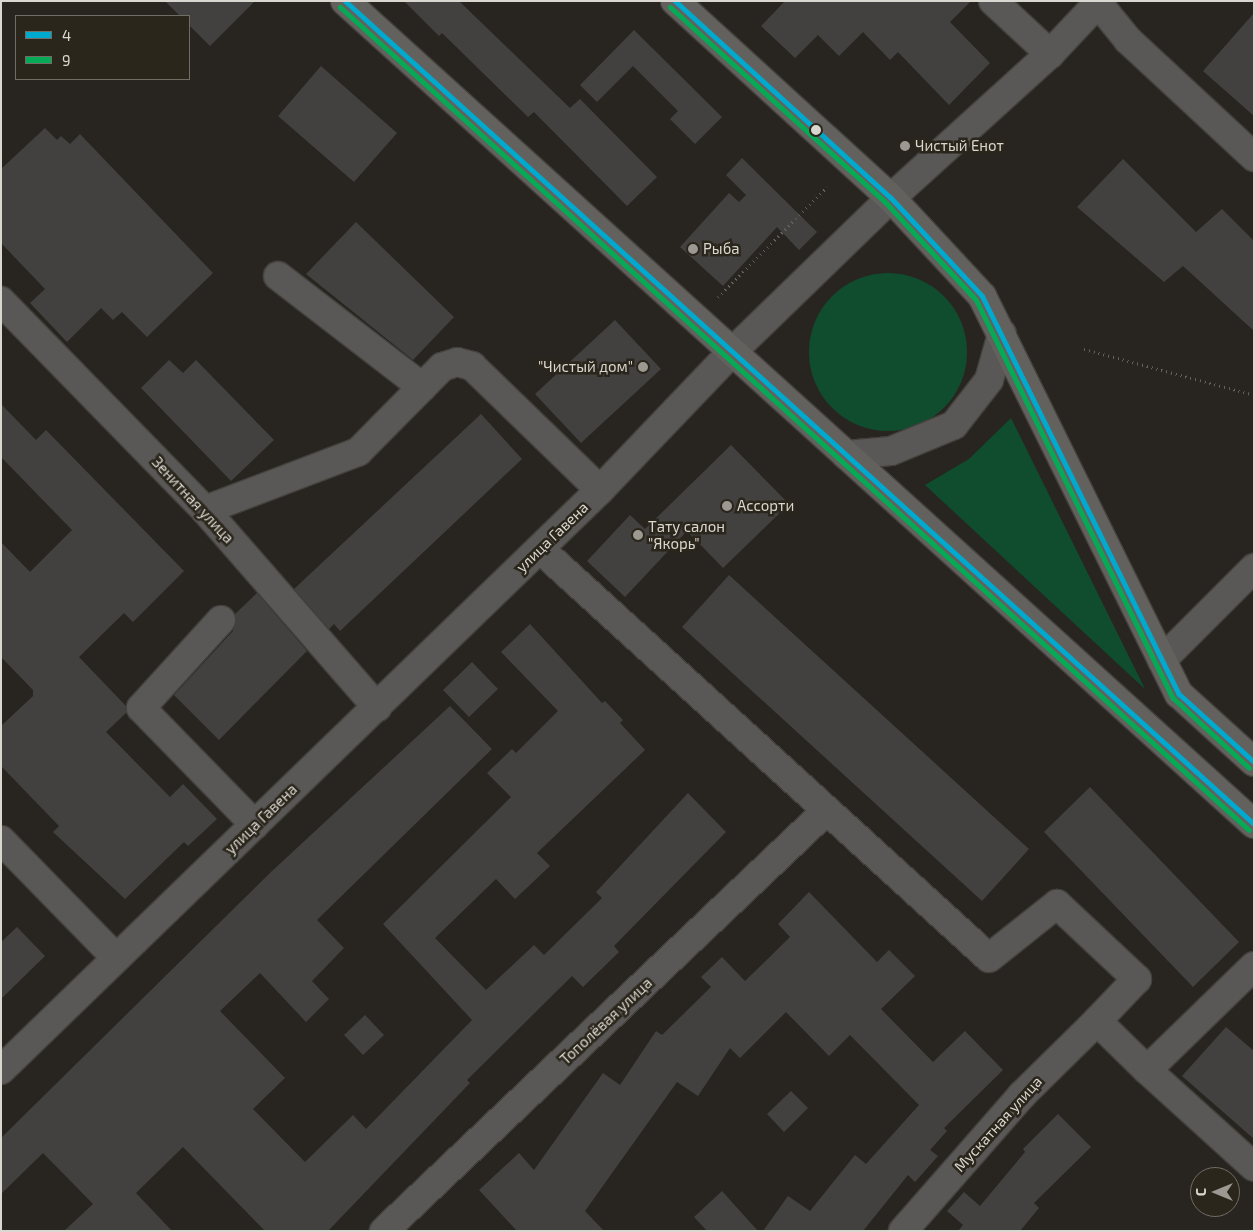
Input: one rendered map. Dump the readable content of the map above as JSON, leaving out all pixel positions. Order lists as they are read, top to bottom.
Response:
{
  "streets": {
    "street": [
      "Зенитная улица",
      "улица Гавена",
      "Тополёвая улица",
      "Мускатная улица"
    ]
  },
  "crossings": [
    ["Зенитная улица", "улица Гавена"],
    ["Тополёвая улица", "Мускатная улица"]
  ],
  "places": [
    "Чистый Енот",
    "Рыба",
    "\"Чистый дом\"",
    "Ассорти",
    "Тату салон \"Якорь\""
  ],
  "lines": ["transit line 4", "transit line 9"],
  "legend": ["4", "9"],
  "north": "left"
}
